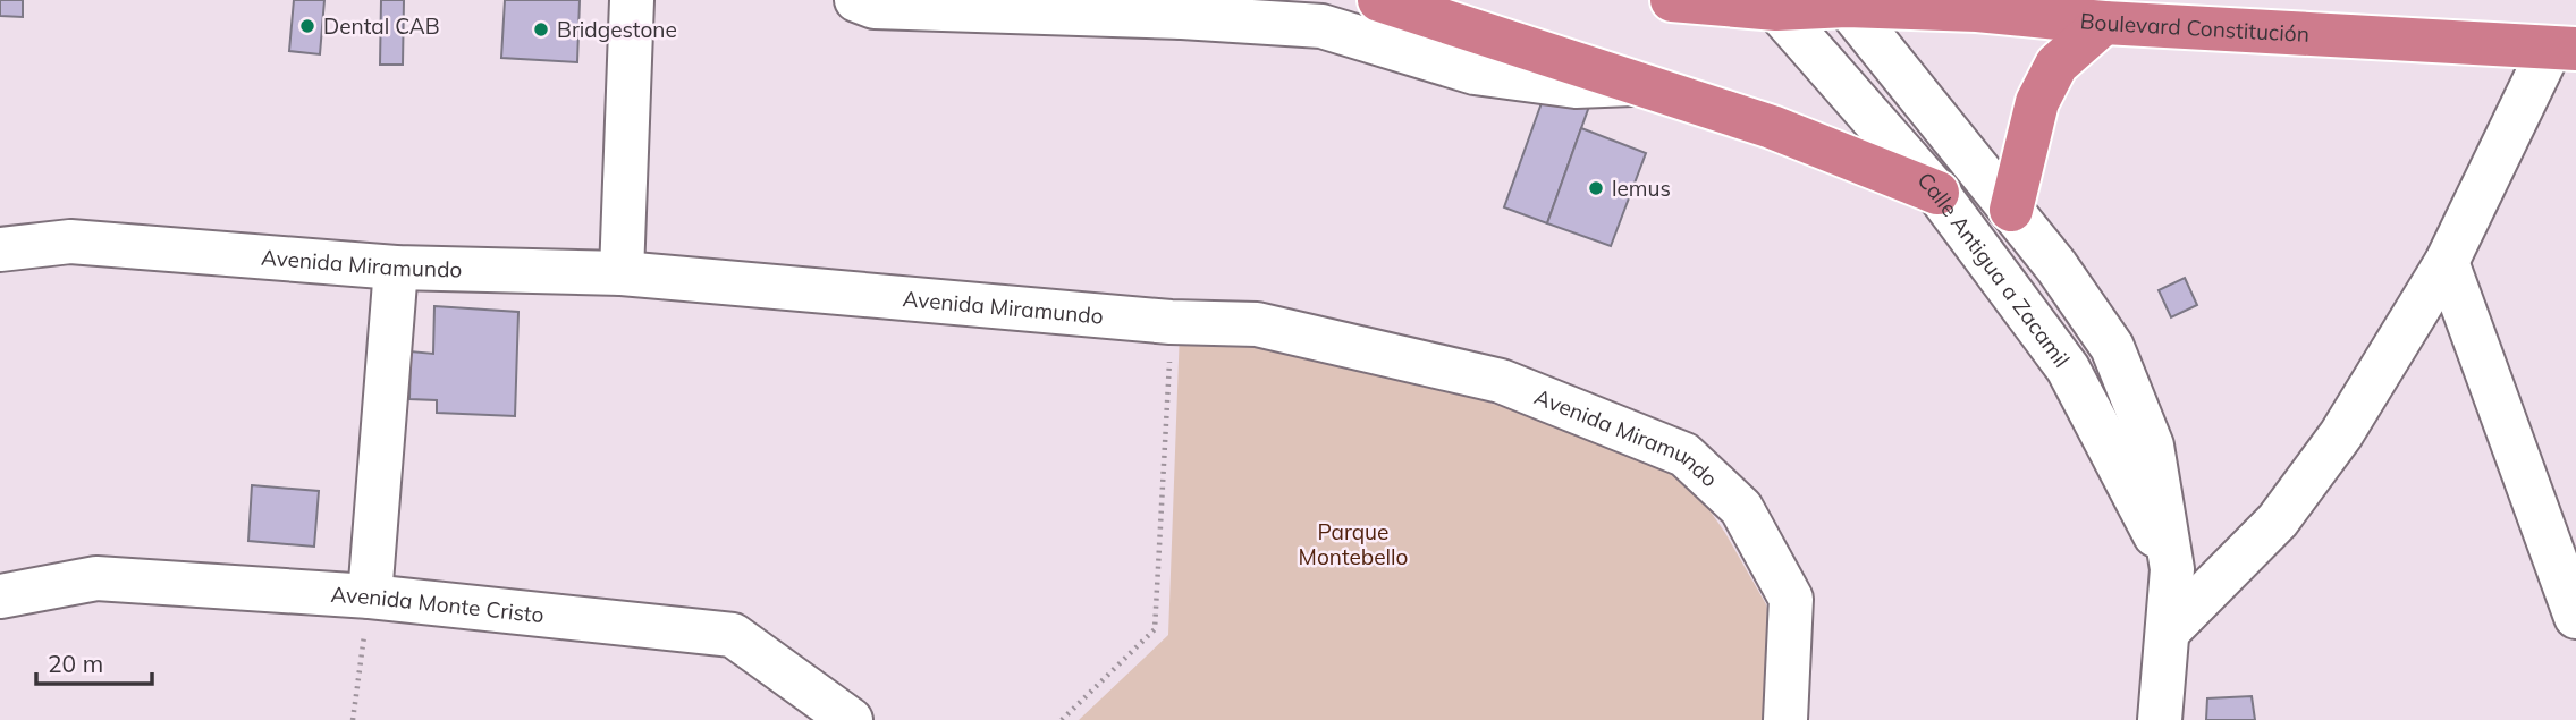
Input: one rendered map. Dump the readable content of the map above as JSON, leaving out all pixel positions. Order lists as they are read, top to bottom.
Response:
{
  "streets": {
    "highway": ["Boulevard Constitución"],
    "street": ["Avenida Miramundo", "Calle Antigua a Zacamil", "Avenida Monte Cristo"]
  },
  "crossings": [
    ["Boulevard Constitución", "Calle Antigua a Zacamil"]
  ],
  "parks": ["Parque Montebello"],
  "places": ["Dental CAB", "Bridgestone", "lemus"],
  "scale_bar": "20 m"
}
